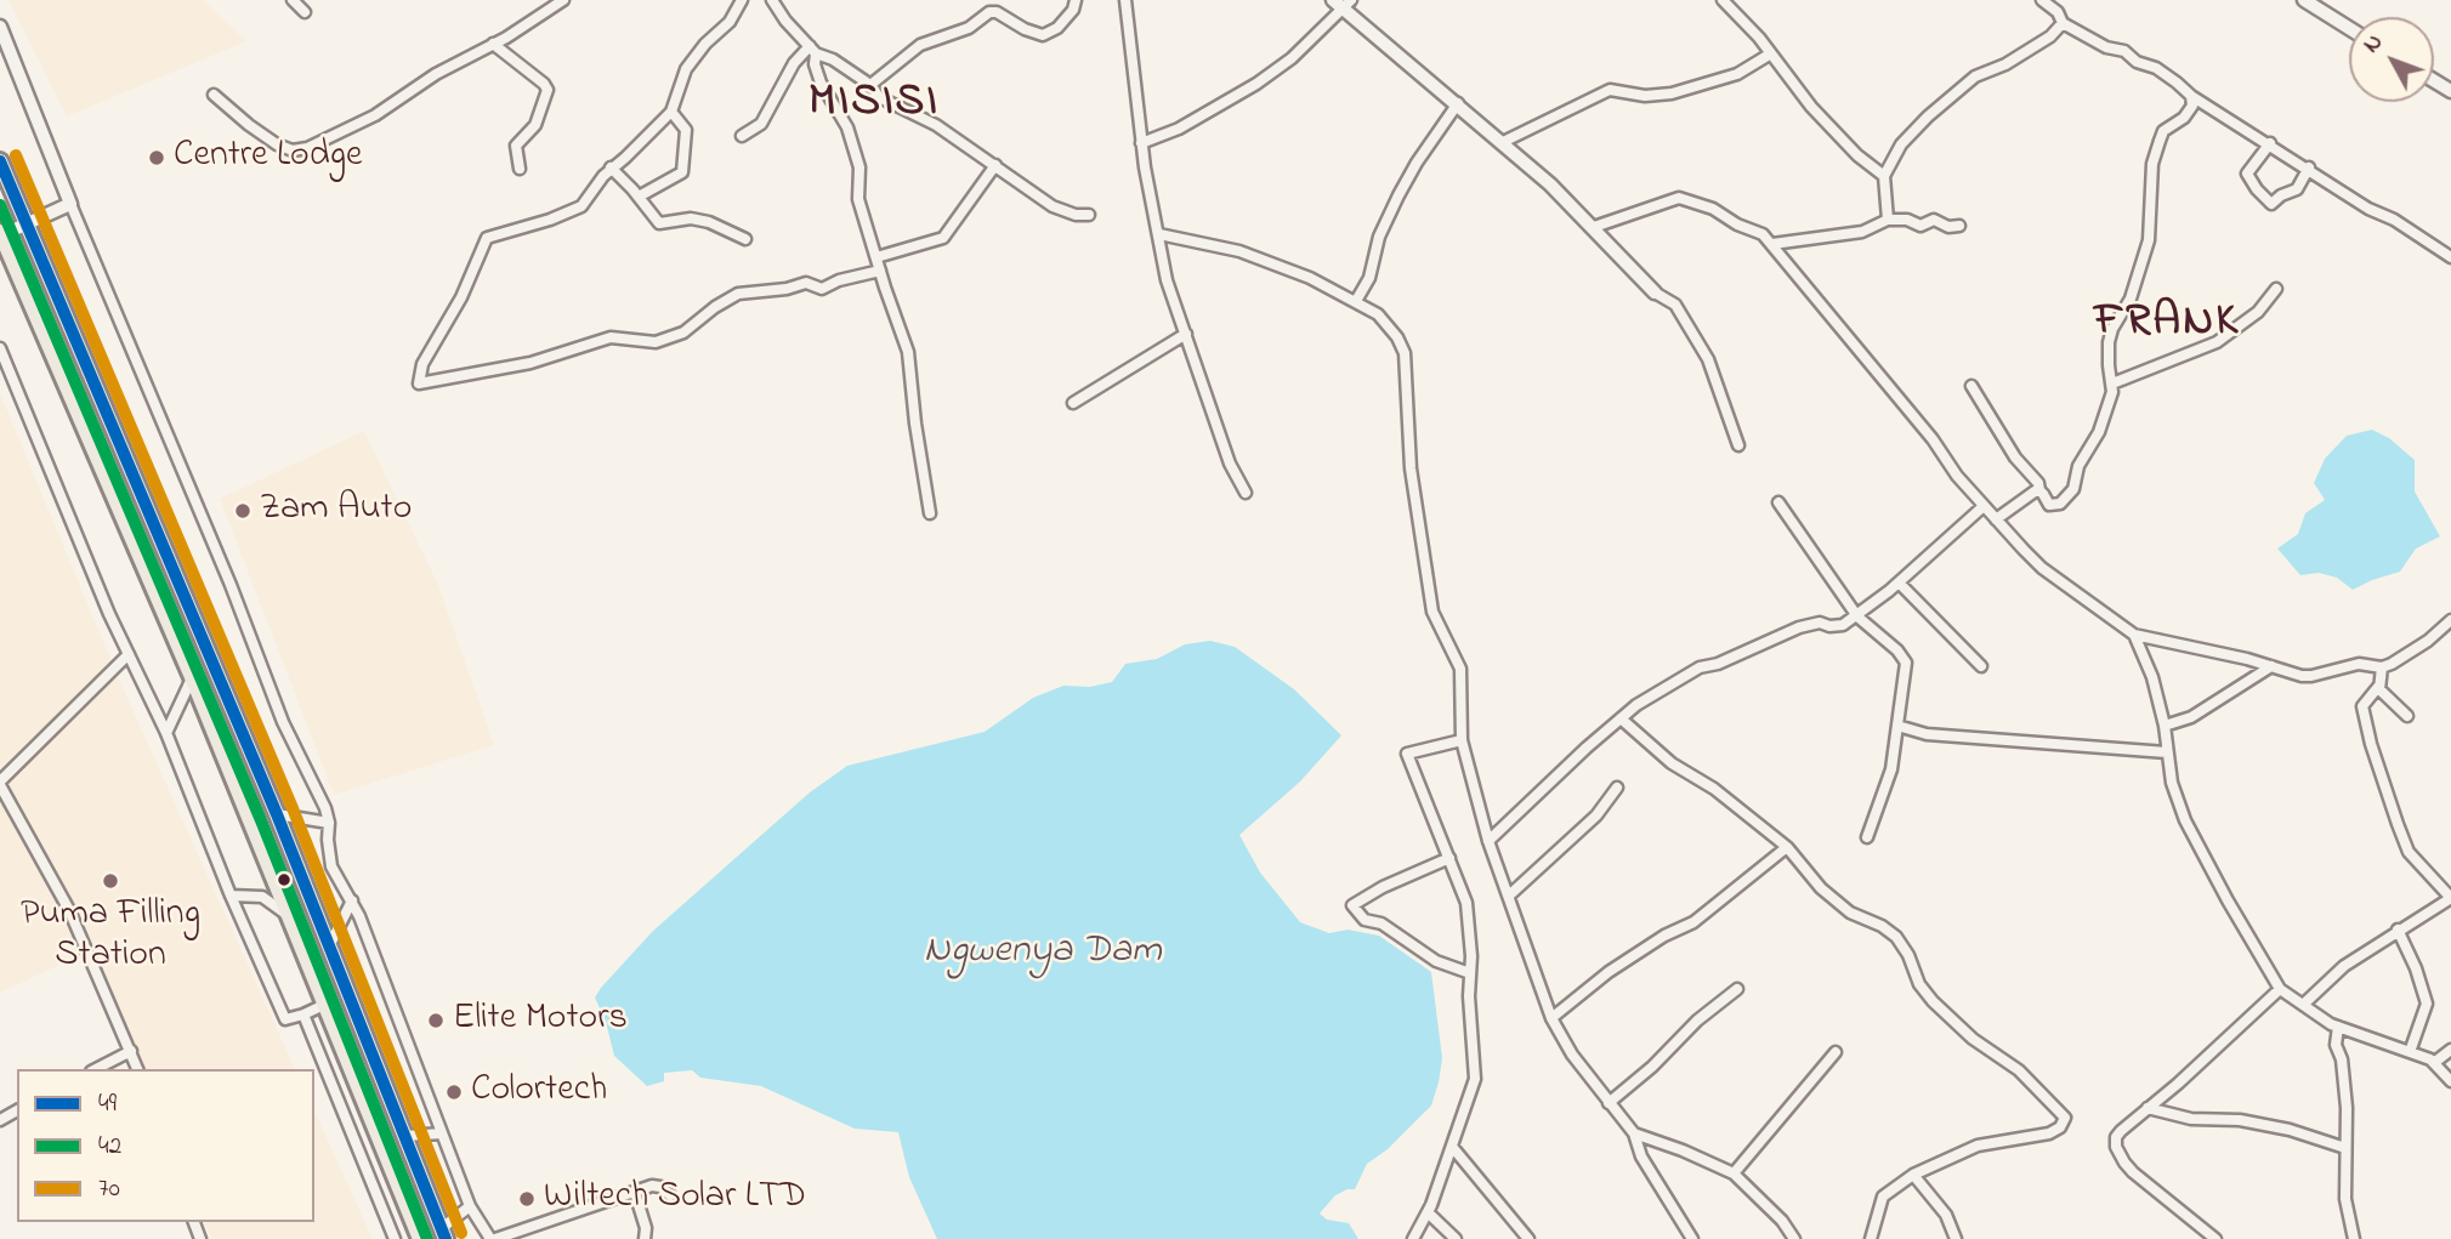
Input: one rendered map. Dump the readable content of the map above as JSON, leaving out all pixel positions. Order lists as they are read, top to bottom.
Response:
{
  "districts": ["MISISI", "FRANK"],
  "water": ["Ngwenya Dam"],
  "places": [
    "Centre Lodge",
    "Zam Auto",
    "Puma Filling Station",
    "Elite Motors",
    "Colortech",
    "Wiltech Solar LTD"
  ],
  "lines": ["transit line 70", "transit line 49", "transit line 42"],
  "legend": ["49", "42", "70"],
  "north": "top left"
}
